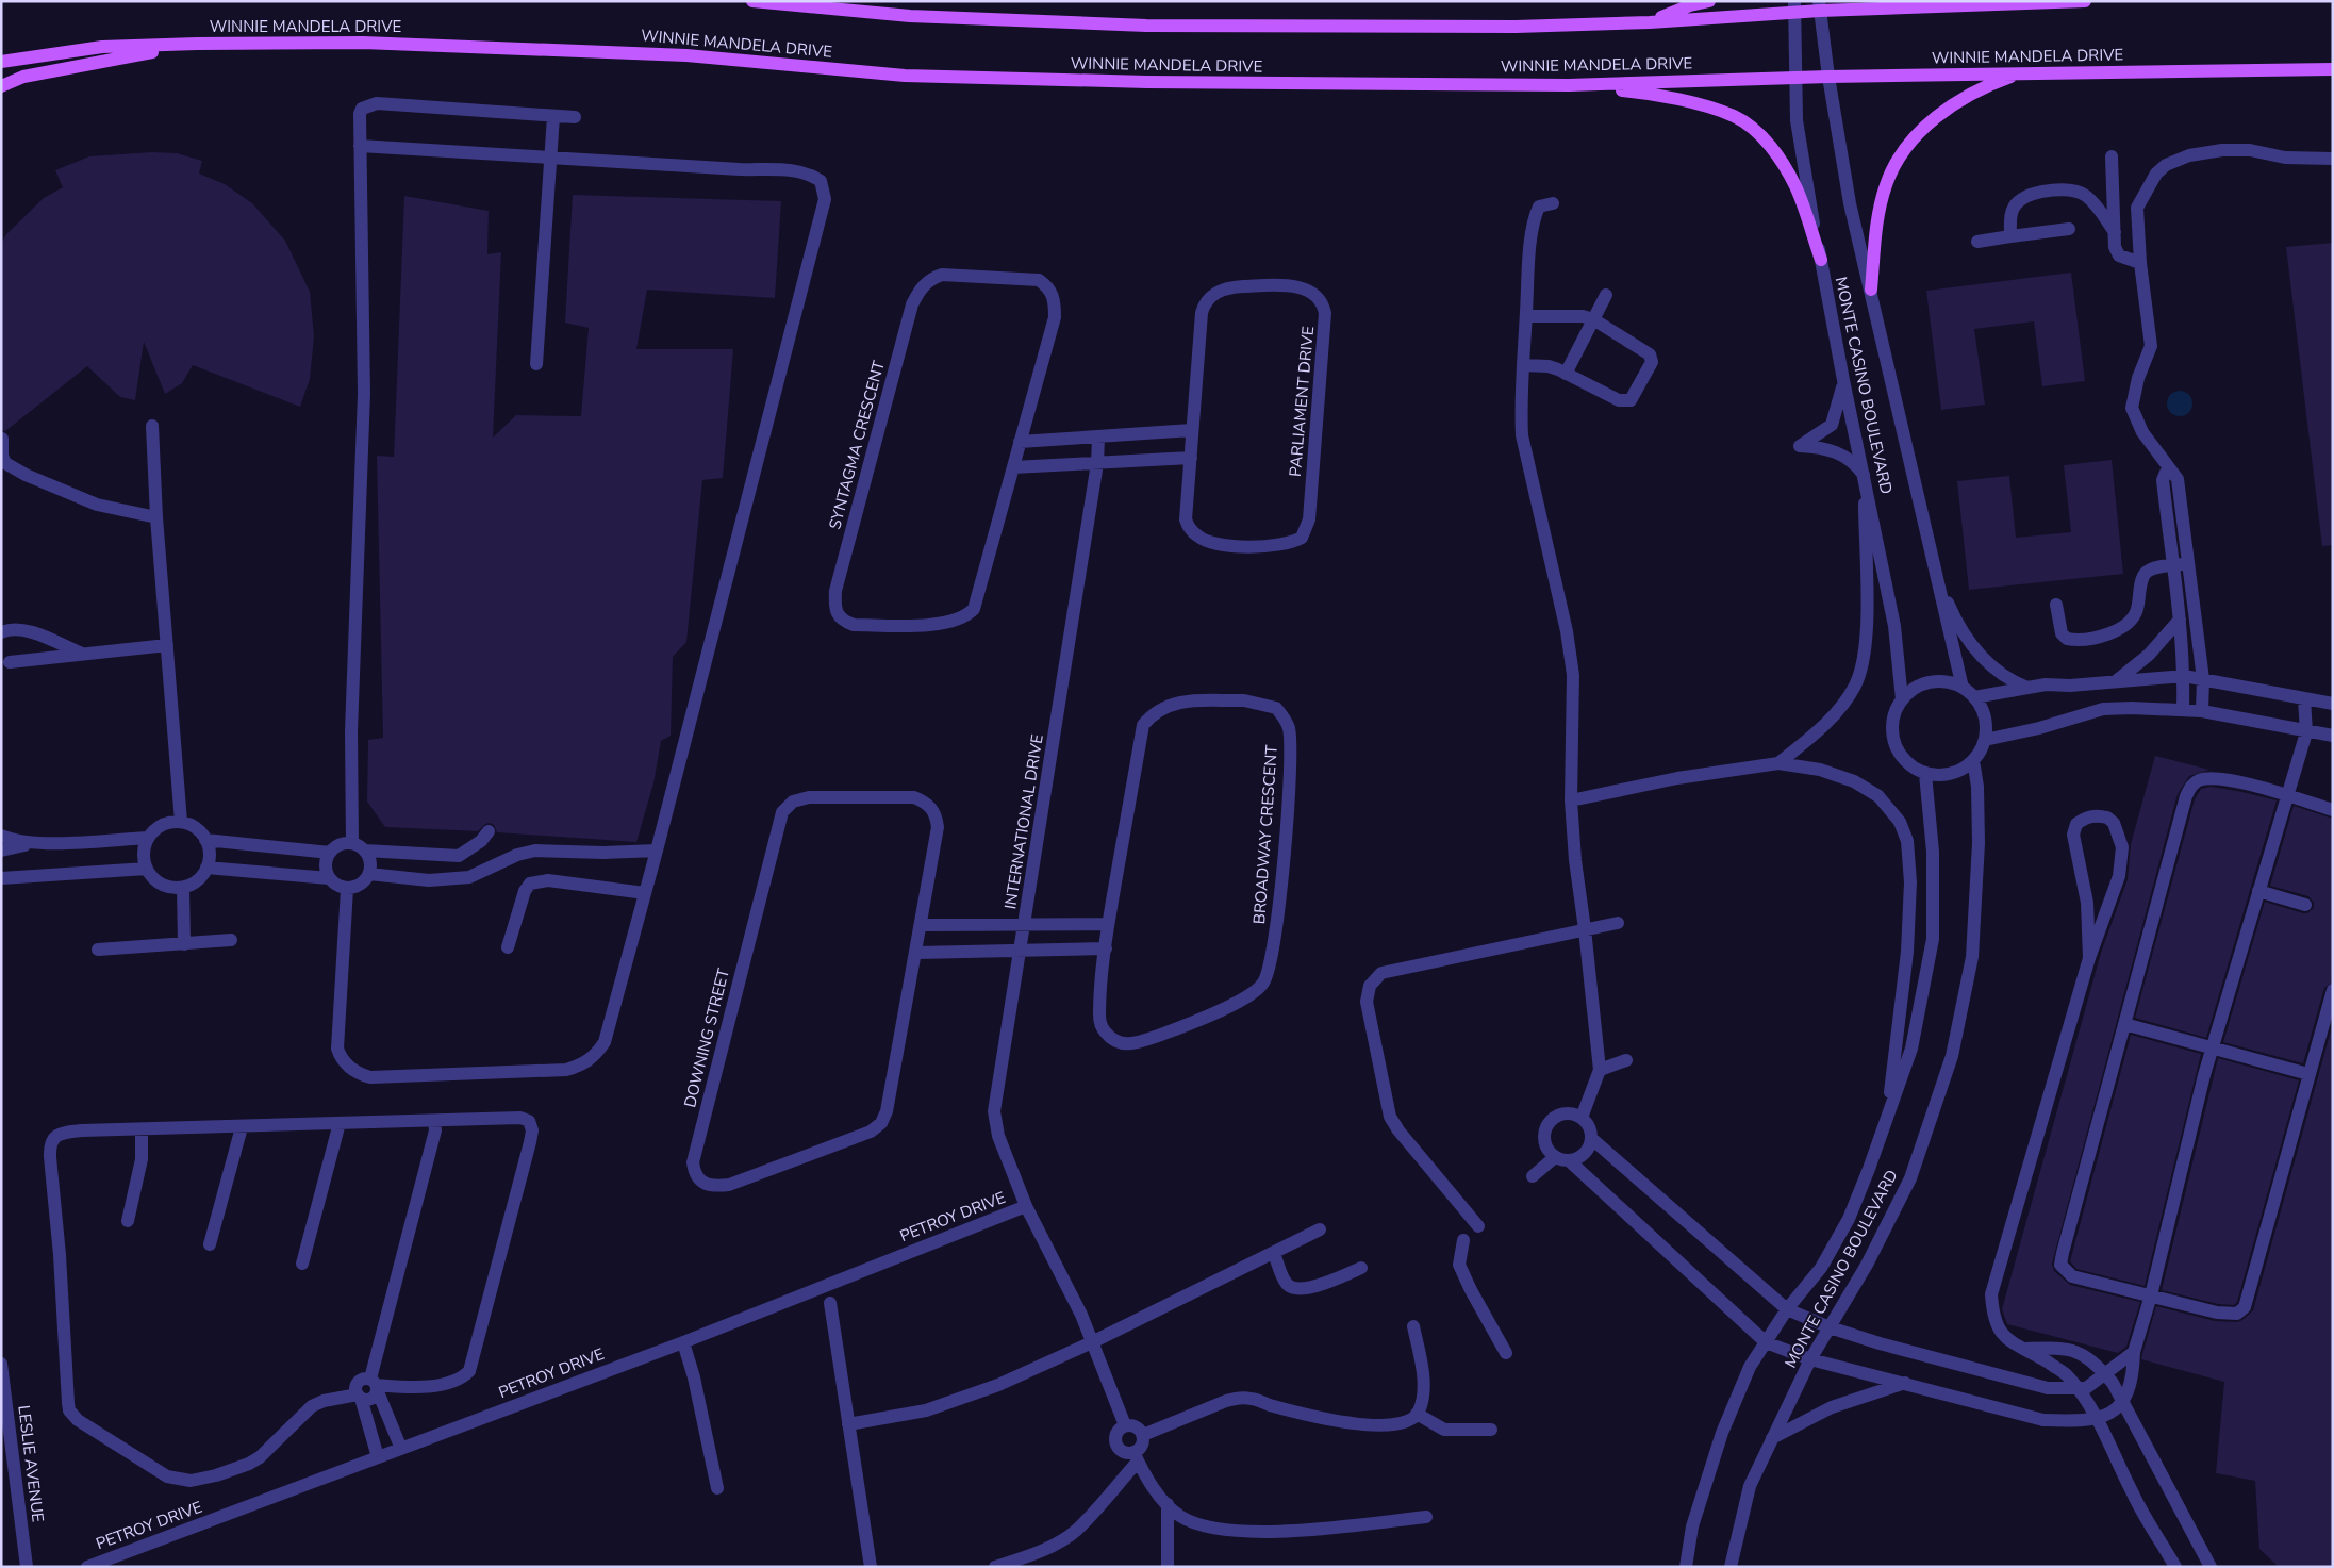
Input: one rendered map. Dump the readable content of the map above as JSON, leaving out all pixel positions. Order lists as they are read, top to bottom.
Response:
{
  "streets": {
    "main road": ["WINNIE MANDELA DRIVE"],
    "street": [
      "MONTE CASINO BOULEVARD",
      "PARLIAMENT DRIVE",
      "SYNTAGMA CRESCENT",
      "INTERNATIONAL DRIVE",
      "BROADWAY CRESCENT",
      "DOWNING STREET",
      "PETROY DRIVE",
      "LESLIE AVENUE"
    ]
  },
  "crossings": [
    ["WINNIE MANDELA DRIVE", "MONTE CASINO BOULEVARD"],
    ["INTERNATIONAL DRIVE", "PETROY DRIVE"]
  ]
}
